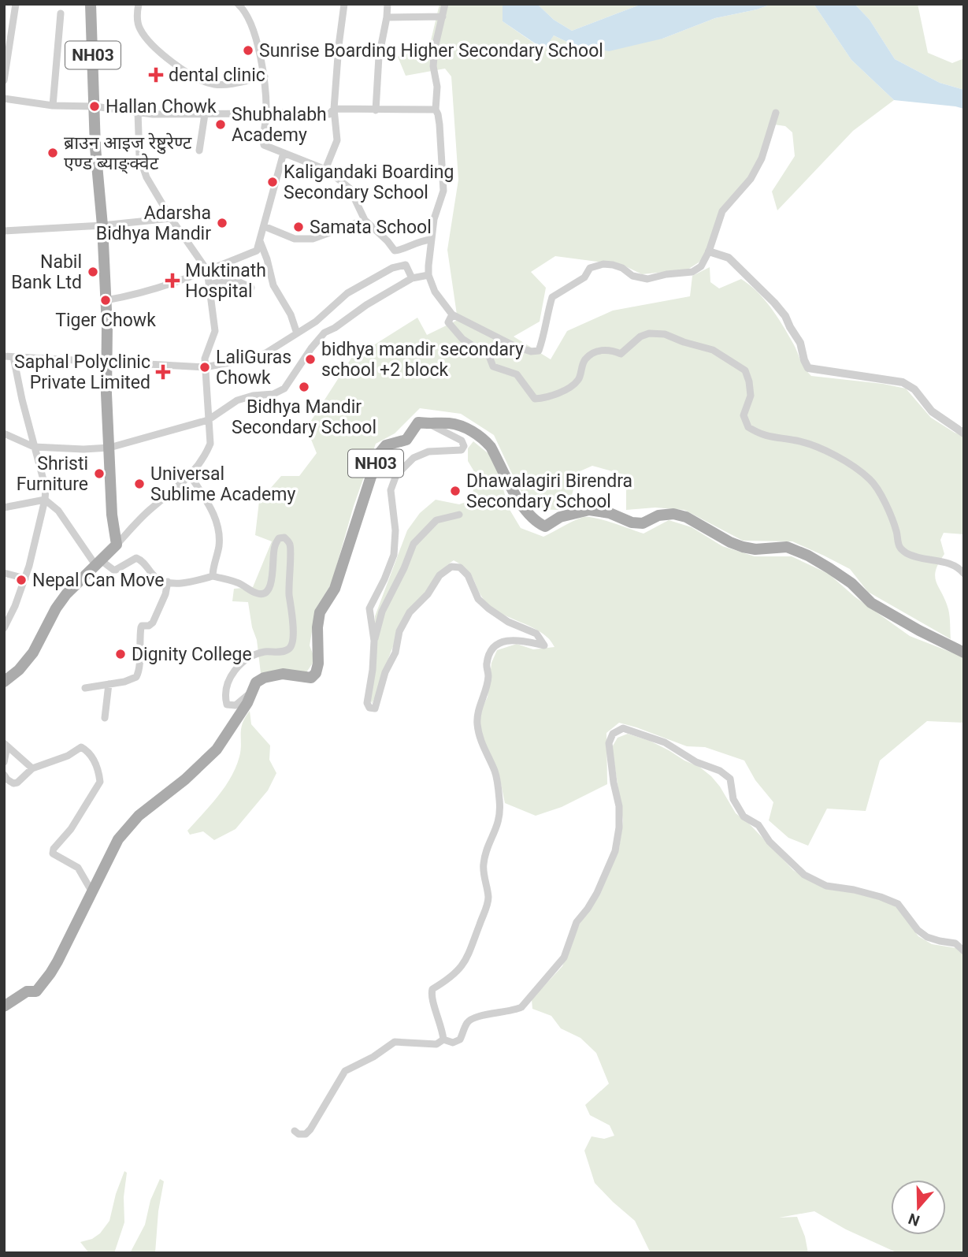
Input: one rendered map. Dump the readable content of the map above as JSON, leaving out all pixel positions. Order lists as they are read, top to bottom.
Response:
{
  "streets": {
    "main road": ["NH03"]
  },
  "places": {
    "other": [
      "Sunrise Boarding Higher Secondary School",
      "Hallan Chowk",
      "Shubhalabh Academy",
      "ब्राउन आइज रेष्टुरेण्ट एण्ड ब्याङ्क्वेट",
      "Kaligandaki Boarding Secondary School",
      "Adarsha Bidhya Mandir",
      "Samata School",
      "Nabil Bank Ltd",
      "Tiger Chowk",
      "bidhya mandir secondary school +2 block",
      "LaliGuras Chowk",
      "Bidhya Mandir Secondary School",
      "Shristi Furniture",
      "Universal Sublime Academy",
      "Dhawalagiri Birendra Secondary School",
      "Nepal Can Move",
      "Dignity College"
    ],
    "health": ["dental clinic", "Muktinath Hospital", "Saphal Polyclinic Private Limited"]
  },
  "north": "bottom"
}
